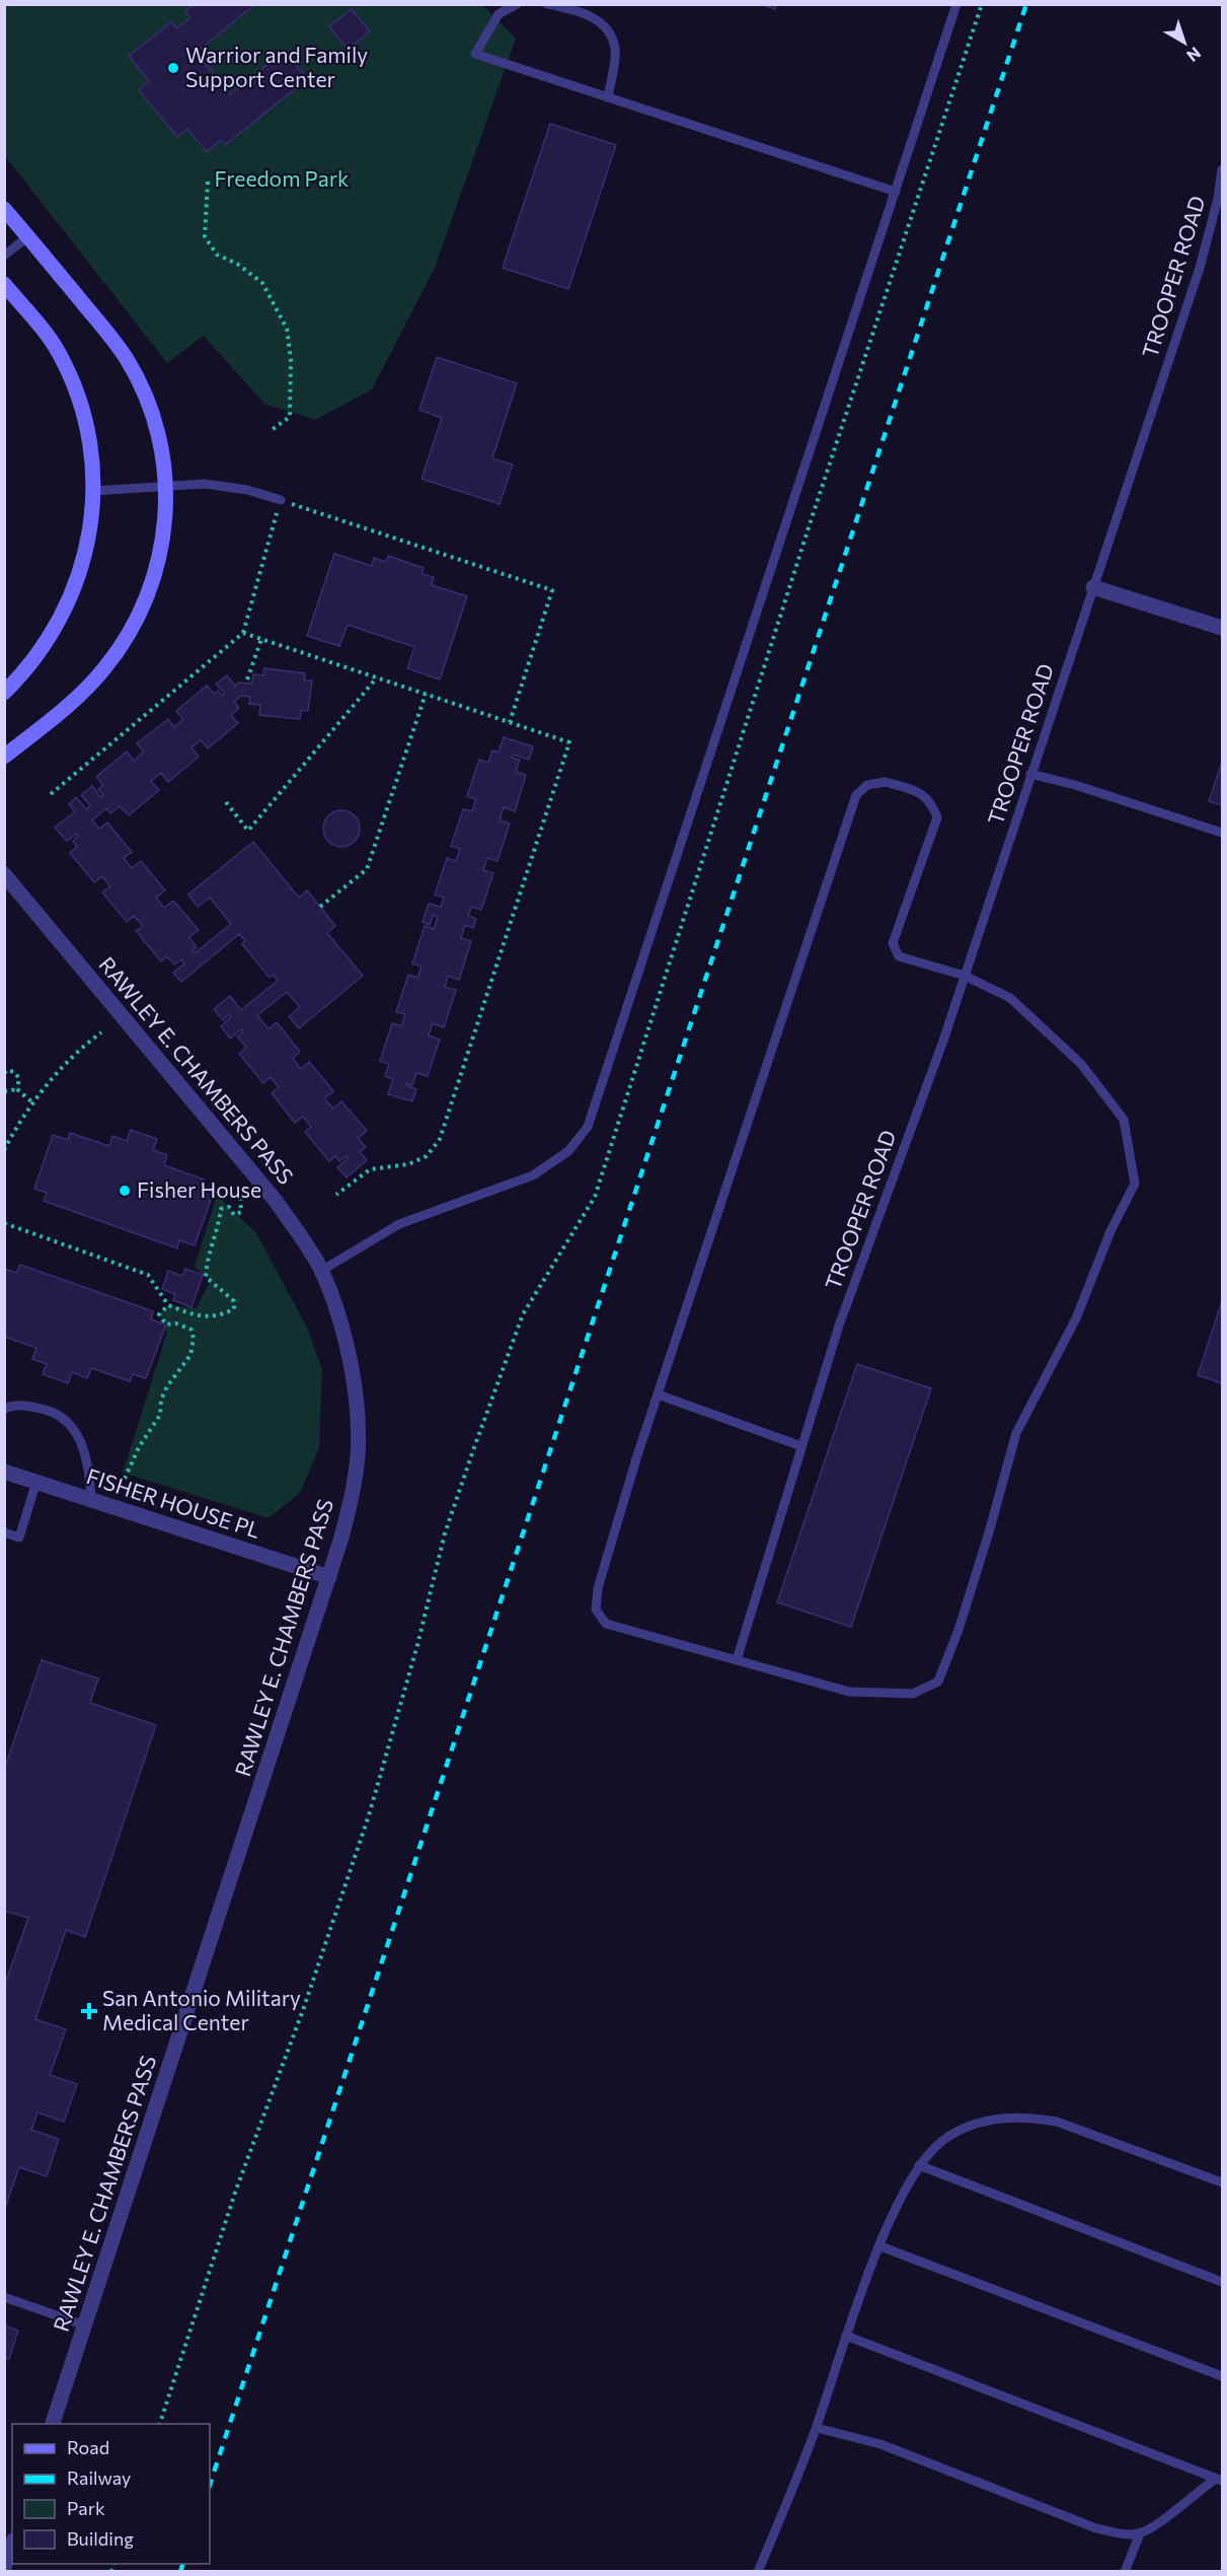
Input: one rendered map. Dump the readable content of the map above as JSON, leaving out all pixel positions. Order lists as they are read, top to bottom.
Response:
{
  "streets": {
    "street": ["RAWLEY E. CHAMBERS PASS", "FISHER HOUSE PL"],
    "lane": ["TROOPER ROAD"]
  },
  "crossings": [
    ["RAWLEY E. CHAMBERS PASS", "FISHER HOUSE PL"]
  ],
  "parks": ["Freedom Park"],
  "places": {
    "other": ["Warrior and Family Support Center", "Fisher House"],
    "health": ["San Antonio Military Medical Center"]
  },
  "legend": [
    "Road",
    "Railway",
    "Park",
    "Building"
  ],
  "north": "bottom right"
}
